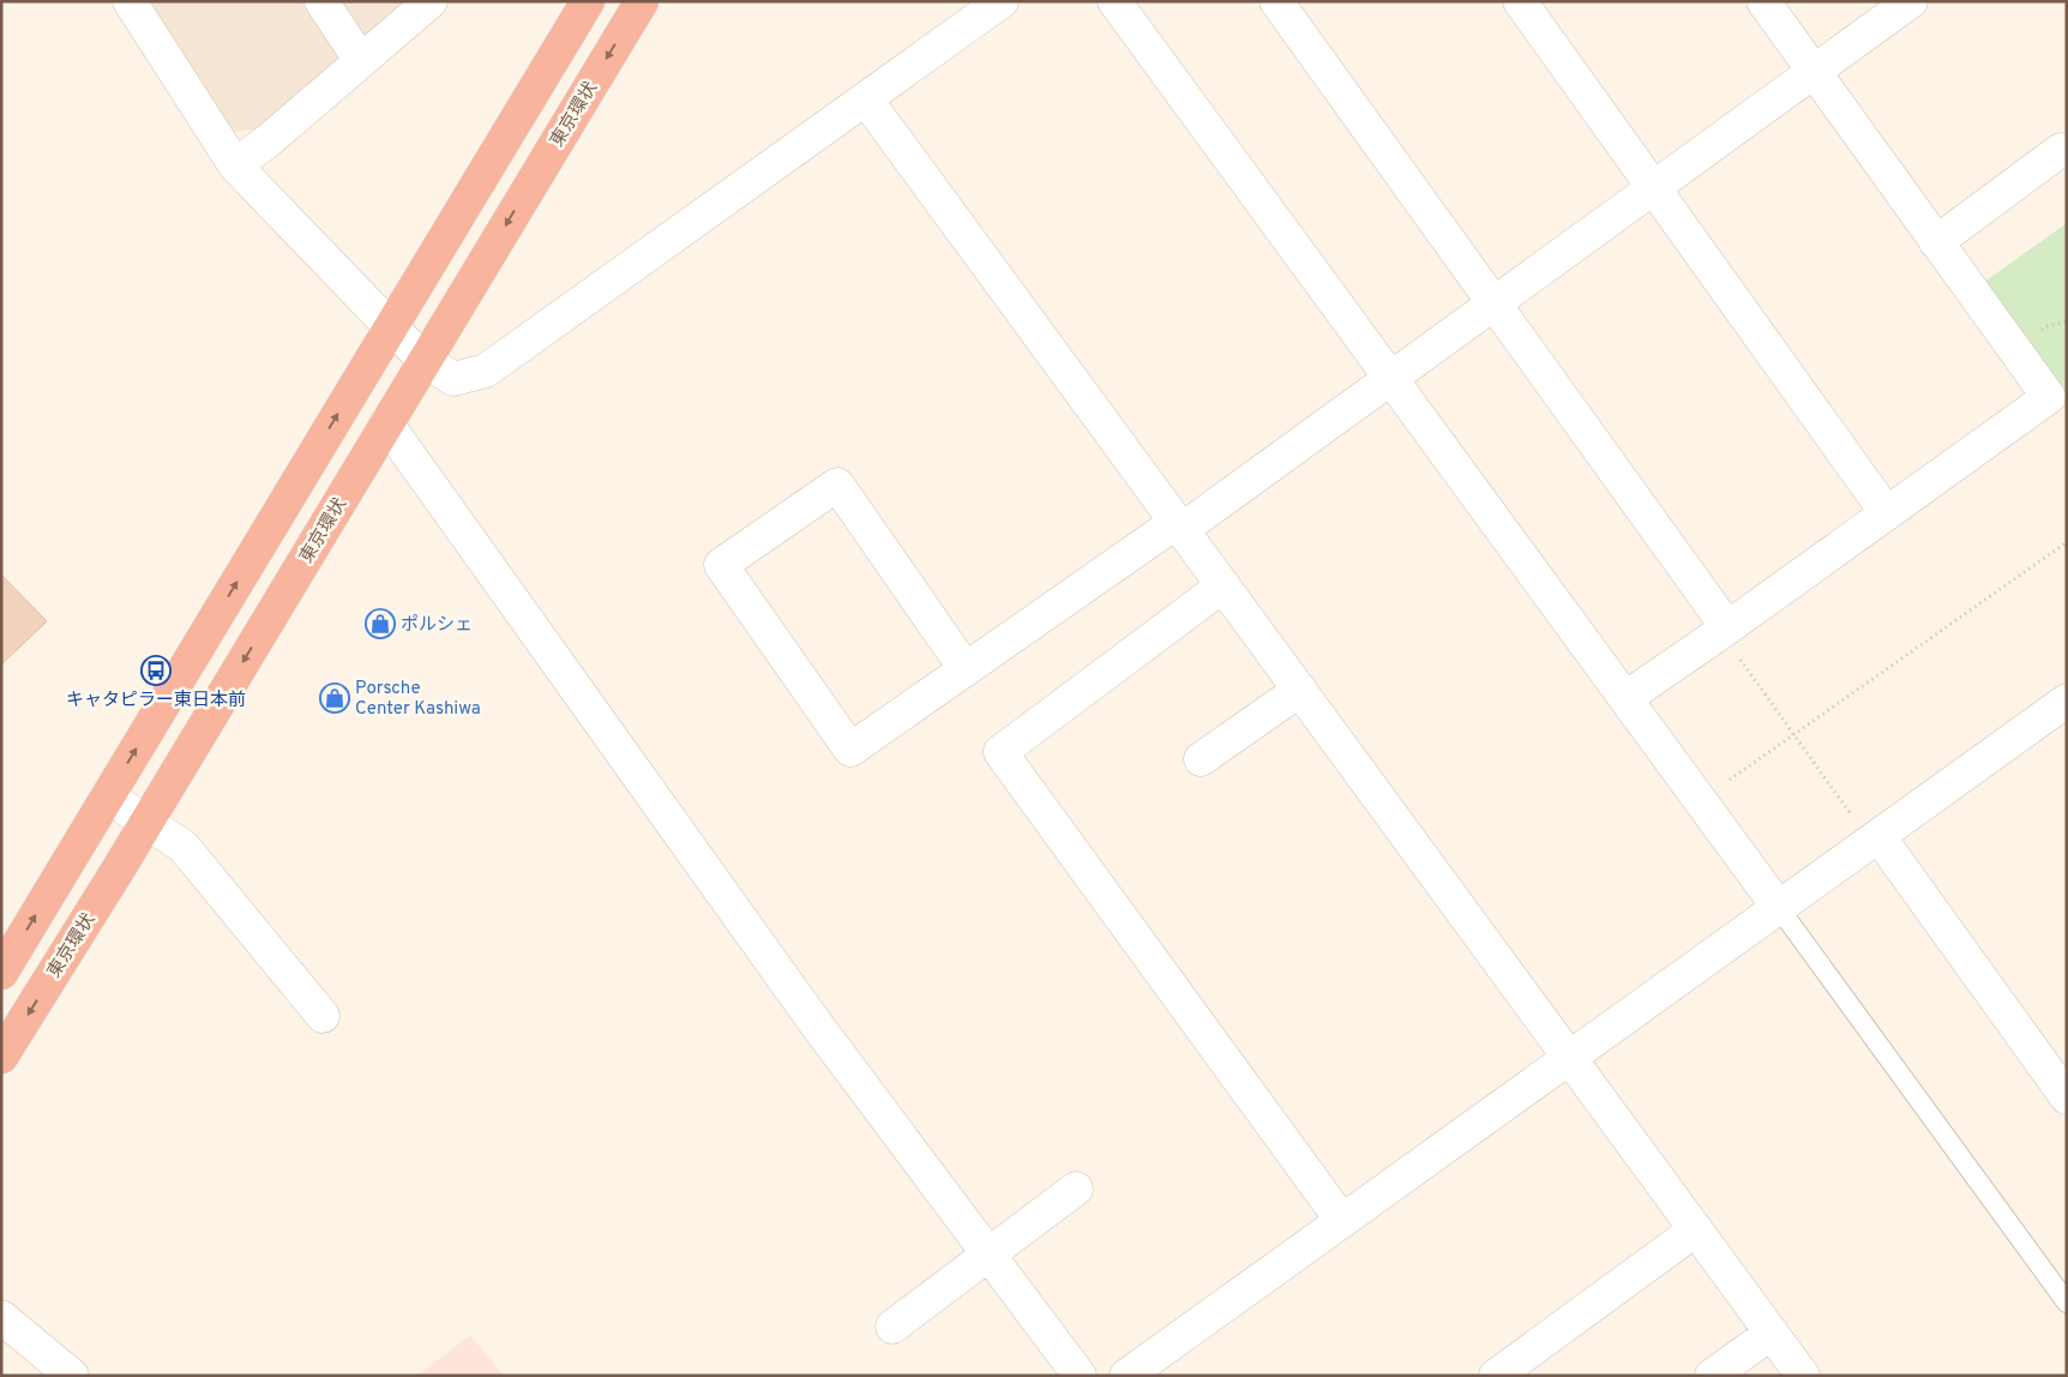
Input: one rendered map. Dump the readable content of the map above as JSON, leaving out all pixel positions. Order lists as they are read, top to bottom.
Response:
{
  "streets": {
    "highway": ["東京環状"]
  },
  "places": {
    "shop": ["ポルシェ", "Porsche Center Kashiwa"],
    "bus stop": ["キャタピラー東日本前"]
  }
}
